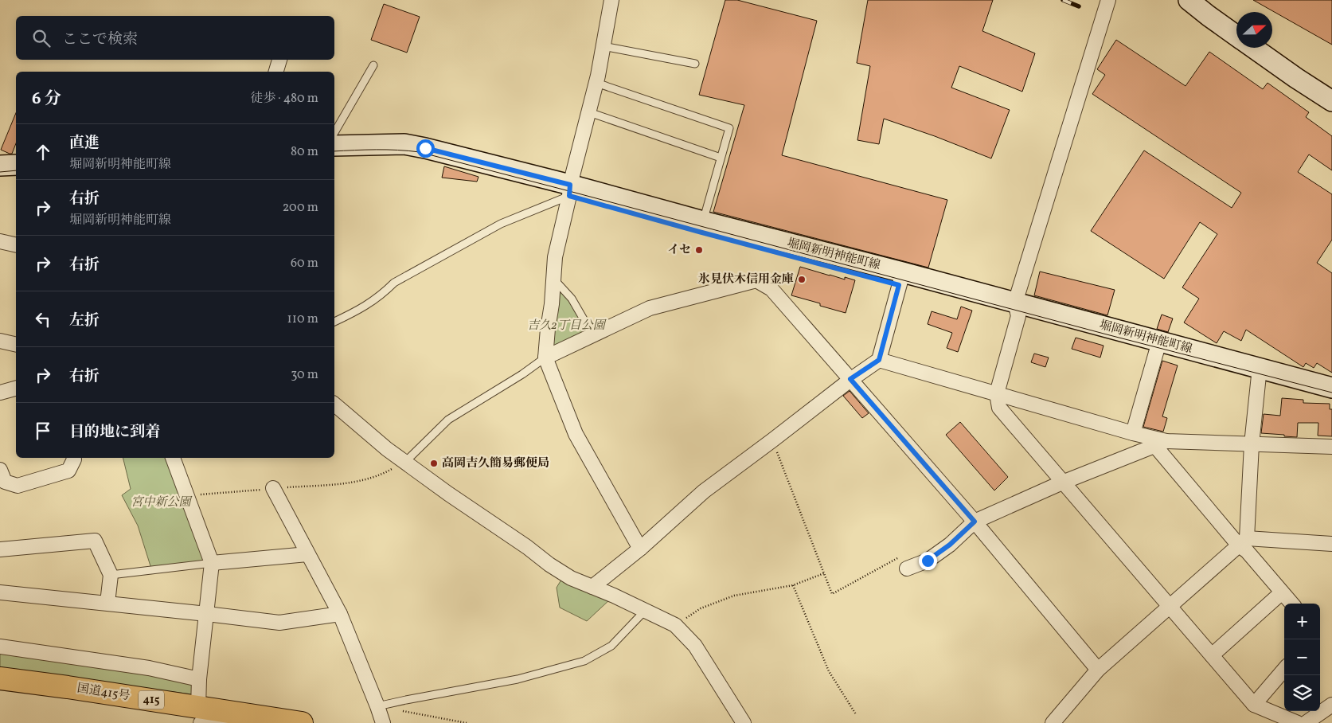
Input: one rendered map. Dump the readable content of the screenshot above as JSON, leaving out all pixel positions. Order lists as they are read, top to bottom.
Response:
{
  "streets": {
    "highway": ["国道415号", "415"],
    "main road": ["堀岡新明神能町線"]
  },
  "parks": ["吉久2丁目公園", "宮中新公園"],
  "places": ["イセ", "氷見伏木信用金庫", "高岡吉久簡易郵便局"],
  "north": "right",
  "page": {
    "search": "ここで検索",
    "heading": ["6 分", "徒歩 · 480 m"],
    "list": [
      ["直進", "堀岡新明神能町線", "80 m"],
      ["右折", "堀岡新明神能町線", "200 m"],
      ["右折", "60 m"],
      ["左折", "110 m"],
      ["右折", "30 m"],
      "目的地に到着"
    ],
    "map_buttons": ["+", "−"]
  }
}
